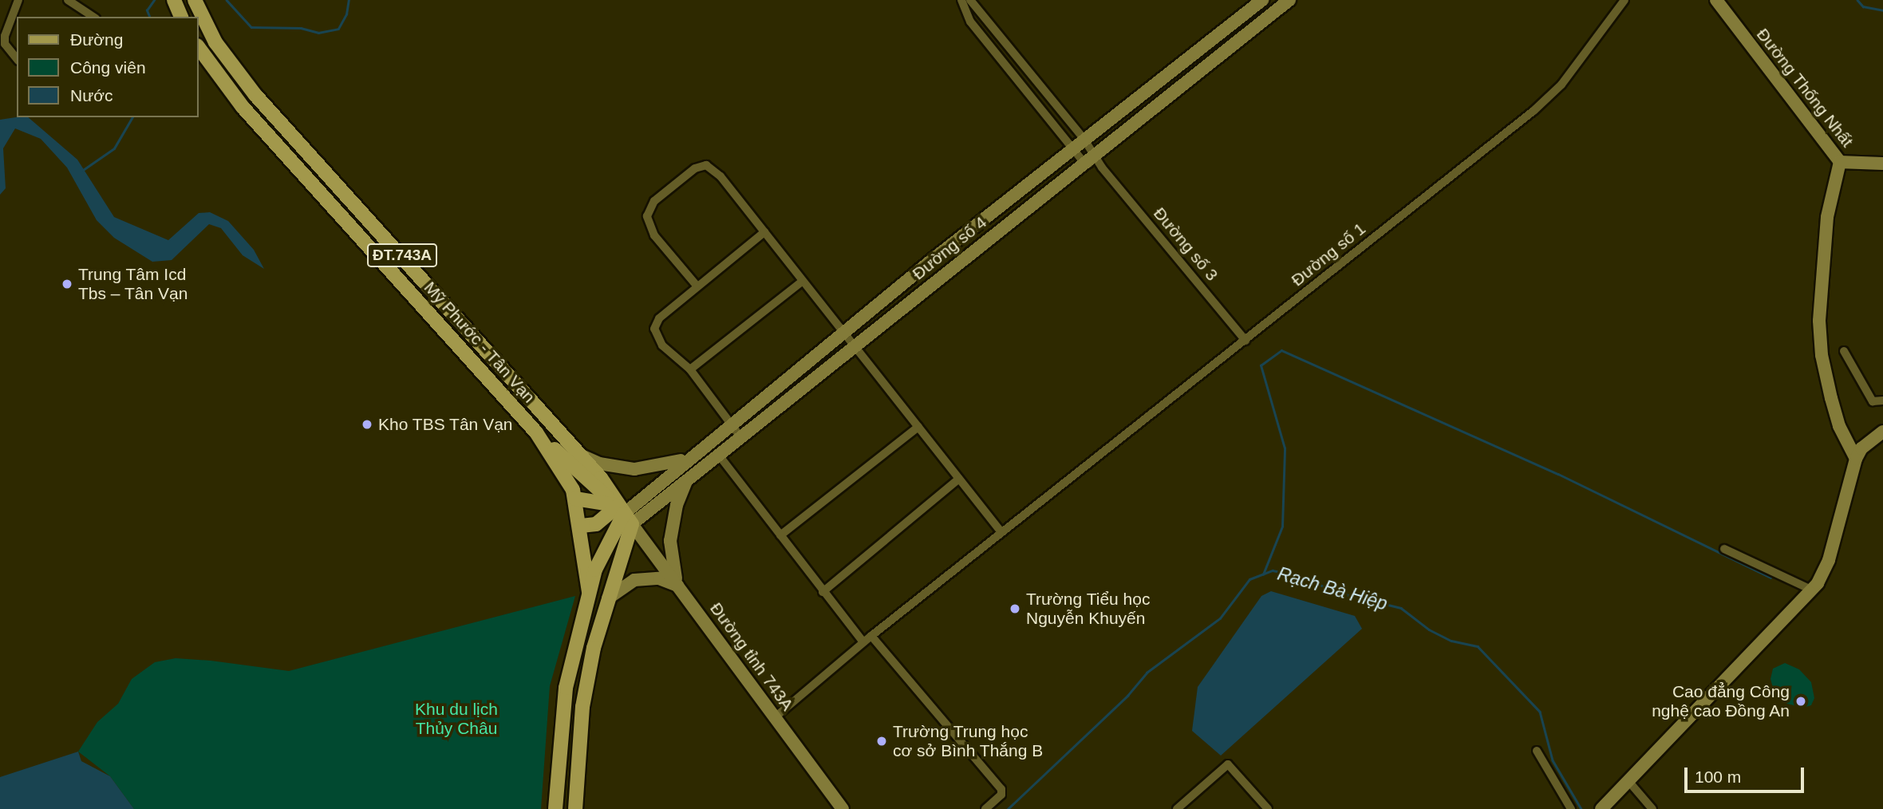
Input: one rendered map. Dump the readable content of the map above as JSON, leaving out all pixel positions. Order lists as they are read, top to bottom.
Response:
{
  "streets": {
    "main road": ["ĐT.743A", "Mỹ Phước - Tân Vạn", "Đường tỉnh 743A"],
    "street": [
      "Đường Thống Nhất",
      "Đường số 3",
      "Đường số 4",
      "Đường số 1"
    ]
  },
  "crossings": [
    ["Đường số 3", "Đường số 4"],
    ["Đường số 3", "Đường số 1"],
    ["Đường số 4", "Mỹ Phước - Tân Vạn"],
    ["Đường số 4", "Đường tỉnh 743A"],
    ["Đường số 1", "Đường tỉnh 743A"],
    ["Mỹ Phước - Tân Vạn", "Đường tỉnh 743A"]
  ],
  "water": ["Rạch Bà Hiệp"],
  "parks": ["Khu du lịch Thủy Châu"],
  "places": [
    "Trung Tâm Icd Tbs – Tân Vạn",
    "Kho TBS Tân Vạn",
    "Trường Tiểu học Nguyễn Khuyến",
    "Cao đẳng Công nghệ cao Đồng An",
    "Trường Trung học cơ sở Bình Thắng B"
  ],
  "legend": ["Đường", "Công viên", "Nước"],
  "scale_bar": "100 m"
}
